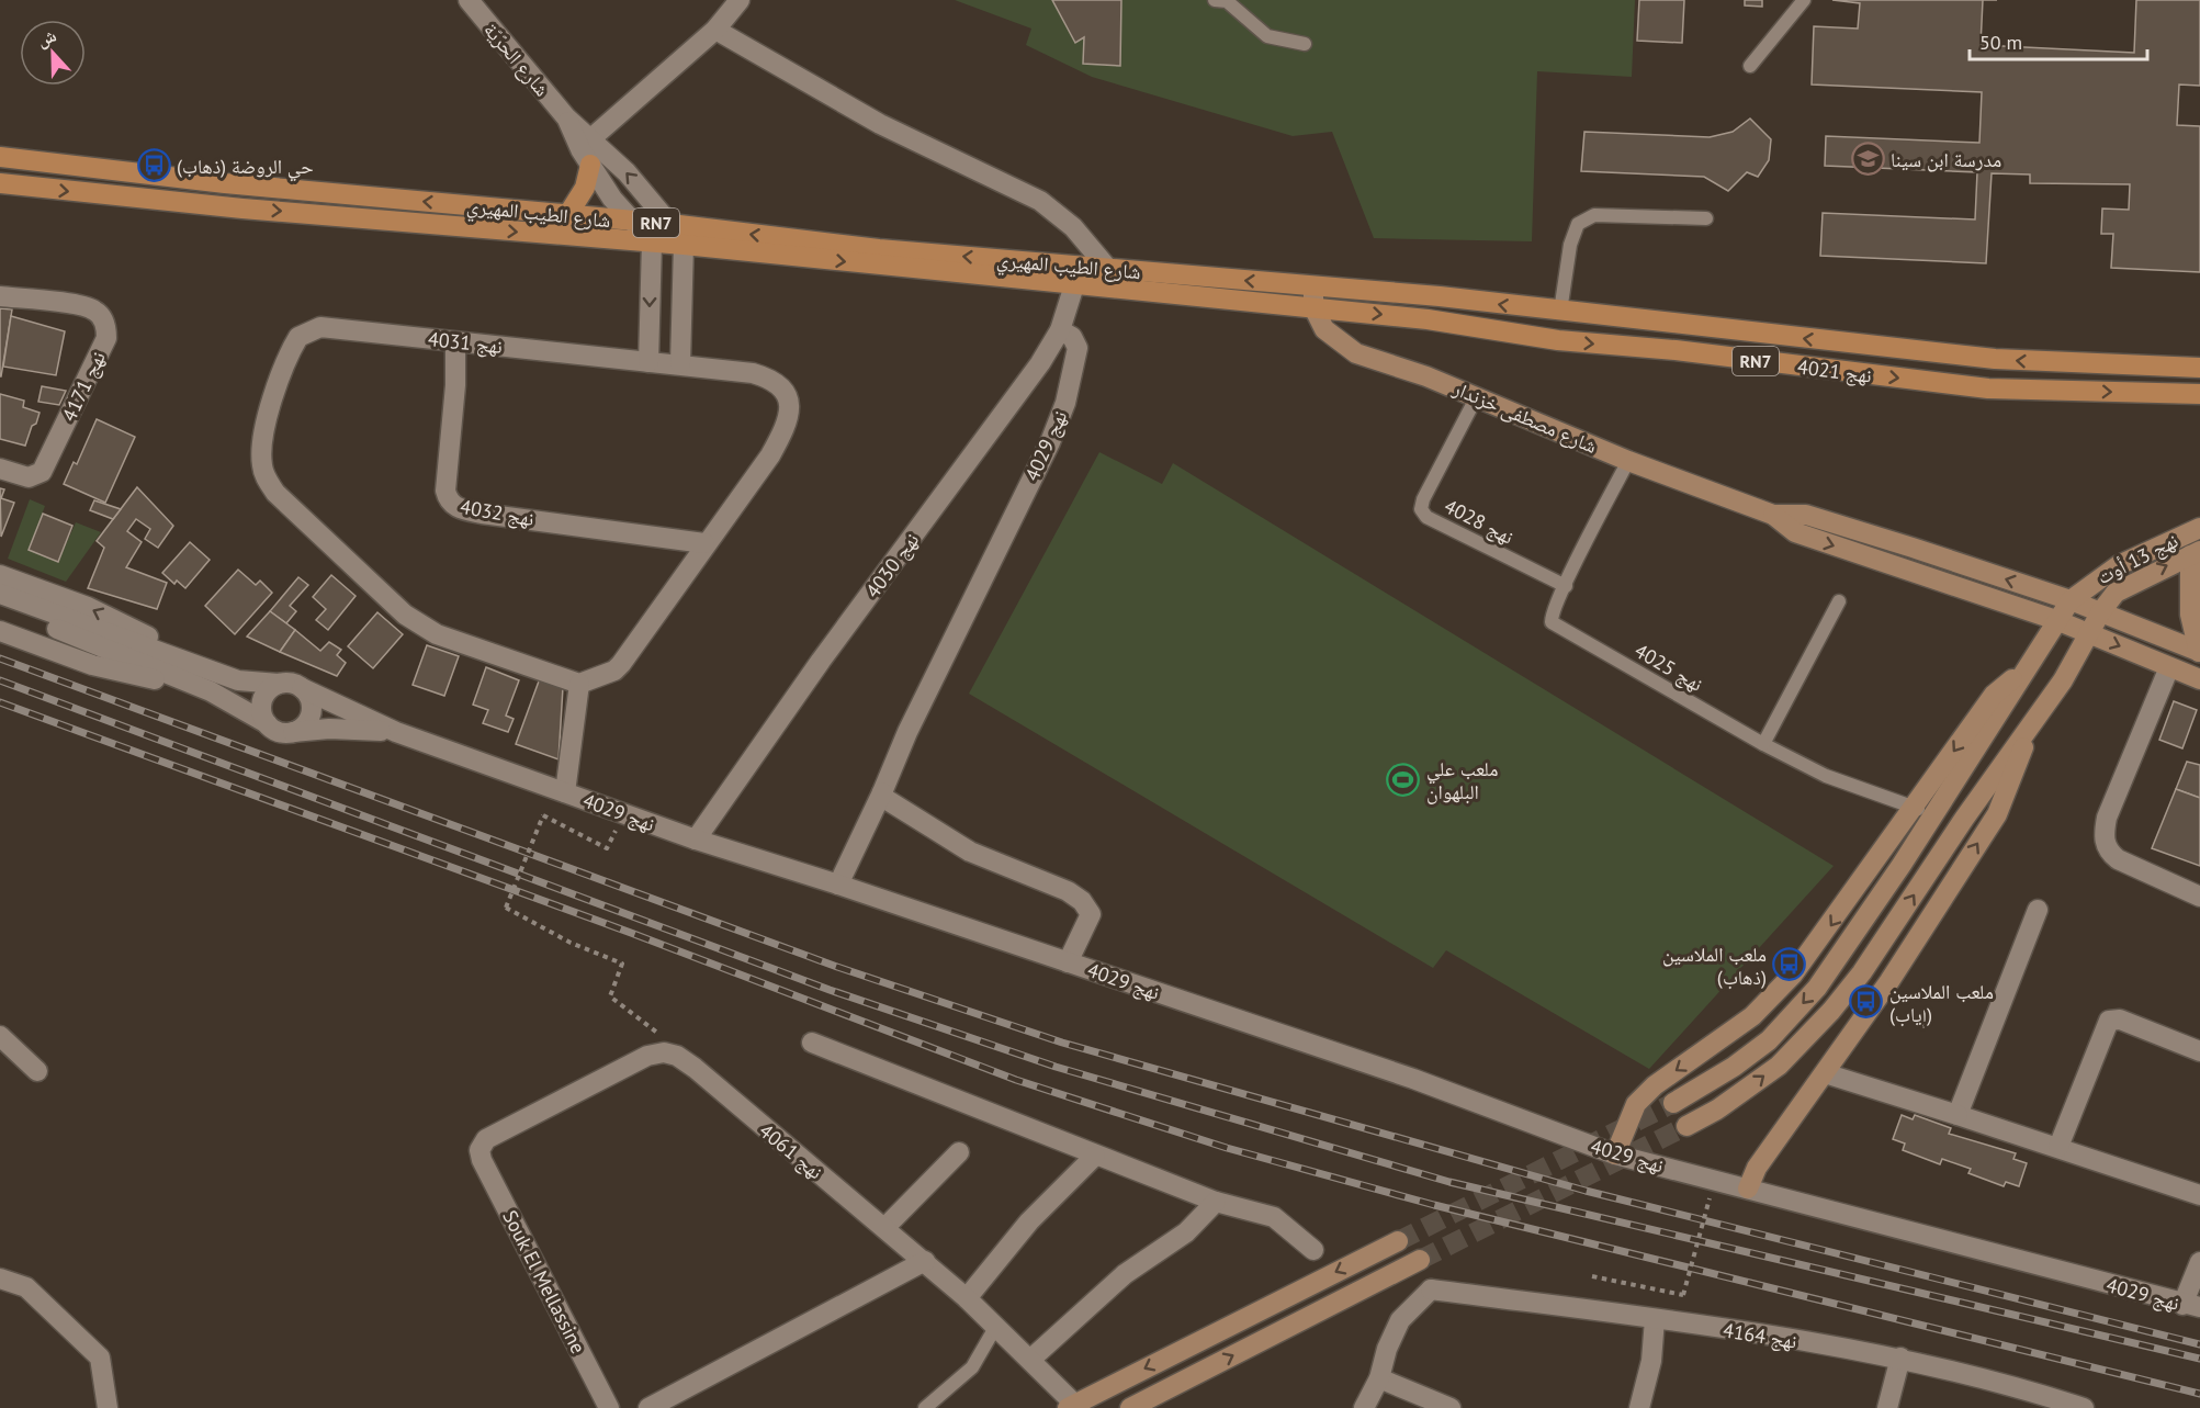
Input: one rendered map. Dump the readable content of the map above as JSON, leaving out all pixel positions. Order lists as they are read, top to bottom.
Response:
{
  "streets": {
    "main road": [
      "شارع الطيب المهيري",
      "RN7",
      "نهج 4021",
      "شارع مصطفى خزندار",
      "نهج 13 أوت"
    ],
    "street": [
      "شارع الحرّيّة",
      "نهج 4031",
      "نهج 4171",
      "نهج 4029",
      "نهج 4032",
      "نهج 4030",
      "نهج 4061",
      "Souk El Mellassine",
      "نهج 4164"
    ],
    "lane": ["نهج 4028", "نهج 4025"]
  },
  "crossings": [
    ["شارع الحرّيّة", "شارع الطيب المهيري"],
    ["شارع الطيب المهيري", "نهج 4021"],
    ["شارع الطيب المهيري", "شارع مصطفى خزندار"],
    ["شارع الطيب المهيري", "نهج 4030"],
    ["نهج 4031", "نهج 4032"],
    ["نهج 4021", "شارع مصطفى خزندار"],
    ["شارع مصطفى خزندار", "نهج 4028"],
    ["شارع مصطفى خزندار", "نهج 13 أوت"],
    ["شارع مصطفى خزندار", "نهج 4025"],
    ["نهج 4029", "نهج 4030"],
    ["نهج 4028", "نهج 4025"],
    ["نهج 13 أوت", "نهج 4025"],
    ["نهج 4061", "Souk El Mellassine"]
  ],
  "places": {
    "school or university": ["مدرسة ابن سينا"],
    "bus stop": ["حي الروضة (ذهاب)", "ملعب الملاسين (ذهاب)", "ملعب الملاسين (إياب)"],
    "sports": ["ملعب علي البلهوان"]
  },
  "scale_bar": "50 m",
  "north": "top"
}
